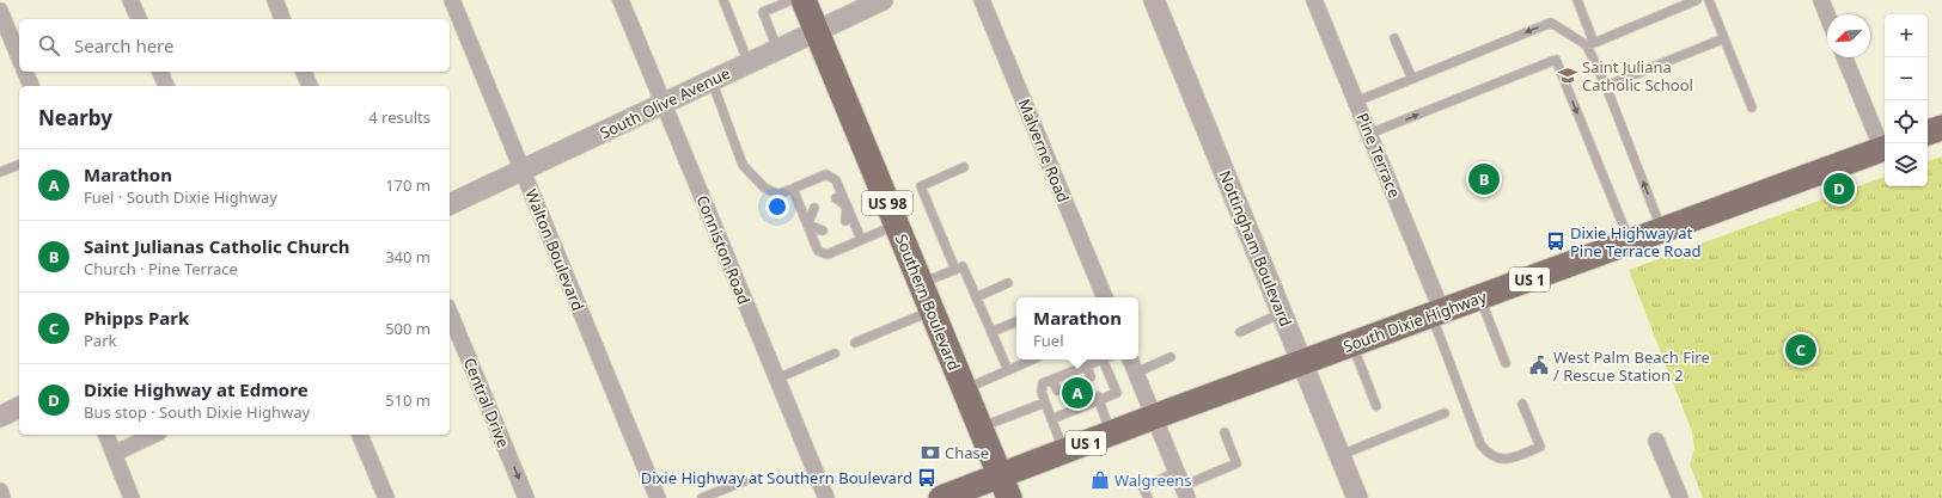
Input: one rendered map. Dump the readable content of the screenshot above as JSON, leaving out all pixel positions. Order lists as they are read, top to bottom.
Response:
{
  "streets": {
    "main road": [
      "US 98",
      "US 1",
      "Southern Boulevard",
      "South Dixie Highway"
    ],
    "street": [
      "South Olive Avenue",
      "Malverne Road",
      "Pine Terrace",
      "Nottingham Boulevard",
      "Walton Boulevard",
      "Conniston Road",
      "Central Drive"
    ]
  },
  "crossings": [
    ["South Olive Avenue", "Walton Boulevard"],
    ["South Olive Avenue", "Conniston Road"],
    ["South Olive Avenue", "Southern Boulevard"],
    ["Pine Terrace", "South Dixie Highway"],
    ["Nottingham Boulevard", "South Dixie Highway"],
    ["Southern Boulevard", "South Dixie Highway"]
  ],
  "places": {
    "school or university": ["Saint Juliana Catholic School"],
    "bus stop": ["Dixie Highway at Pine Terrace Road", "Dixie Highway at Southern Boulevard"],
    "public building": ["West Palm Beach Fire / Rescue Station 2"],
    "bank": ["Chase"],
    "shop": ["Walgreens"]
  },
  "north": "bottom left",
  "page": {
    "map_buttons": ["+", "−"],
    "search": "Search here",
    "heading": ["Nearby", "4 results"],
    "list": [
      {
        "mark": "A",
        "name": "Marathon",
        "note": "Fuel · South Dixie Highway",
        "value": "170 m"
      },
      {
        "mark": "B",
        "name": "Saint Julianas Catholic Church",
        "note": "Church · Pine Terrace",
        "value": "340 m"
      },
      {
        "mark": "C",
        "name": "Phipps Park",
        "note": "Park",
        "value": "500 m"
      },
      {
        "mark": "D",
        "name": "Dixie Highway at Edmore",
        "note": "Bus stop · South Dixie Highway",
        "value": "510 m"
      }
    ],
    "pins": [
      "B",
      "D",
      "C",
      "A"
    ],
    "popup": ["Marathon", "Fuel"]
  }
}
